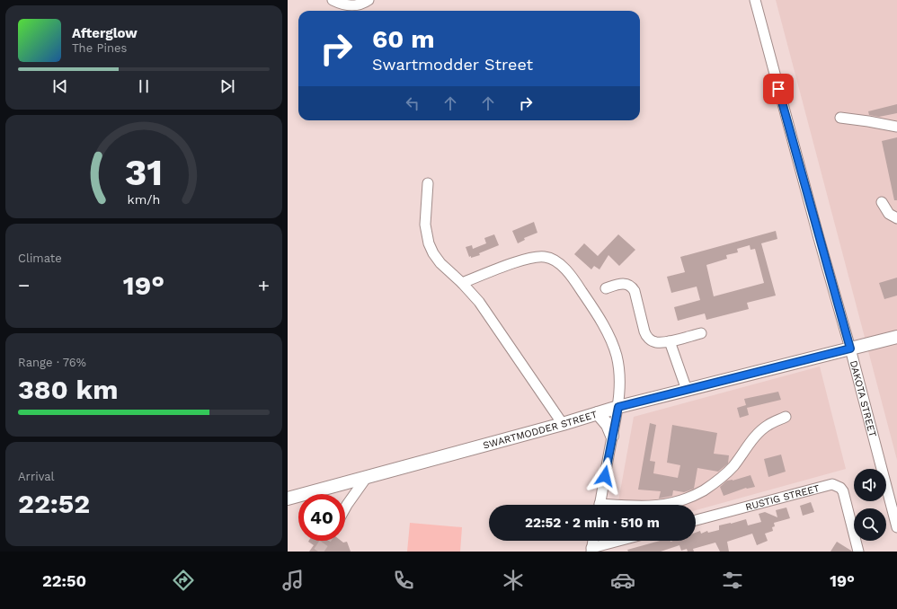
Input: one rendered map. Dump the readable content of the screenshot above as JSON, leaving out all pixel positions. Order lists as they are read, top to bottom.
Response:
{
  "streets": {
    "main road": ["SWARTMODDER STREET"],
    "street": ["DAKOTA STREET", "RUSTIG STREET"]
  },
  "crossings": [
    ["DAKOTA STREET", "SWARTMODDER STREET"]
  ],
  "page": {
    "turn": ["60 m", "Swartmodder Street"],
    "song": ["Afterglow", "The Pines"],
    "tile": [
      "Climate",
      ["Range · 76%", "380 km"],
      ["Arrival", "22:52"]
    ],
    "heat": ["−", "19°", "+"],
    "limit": "40",
    "trip": "22:52 · 2 min · 510 m",
    "tabs": ["22:50", "19°"],
    "gauge": ["31", "km/h"]
  }
}
